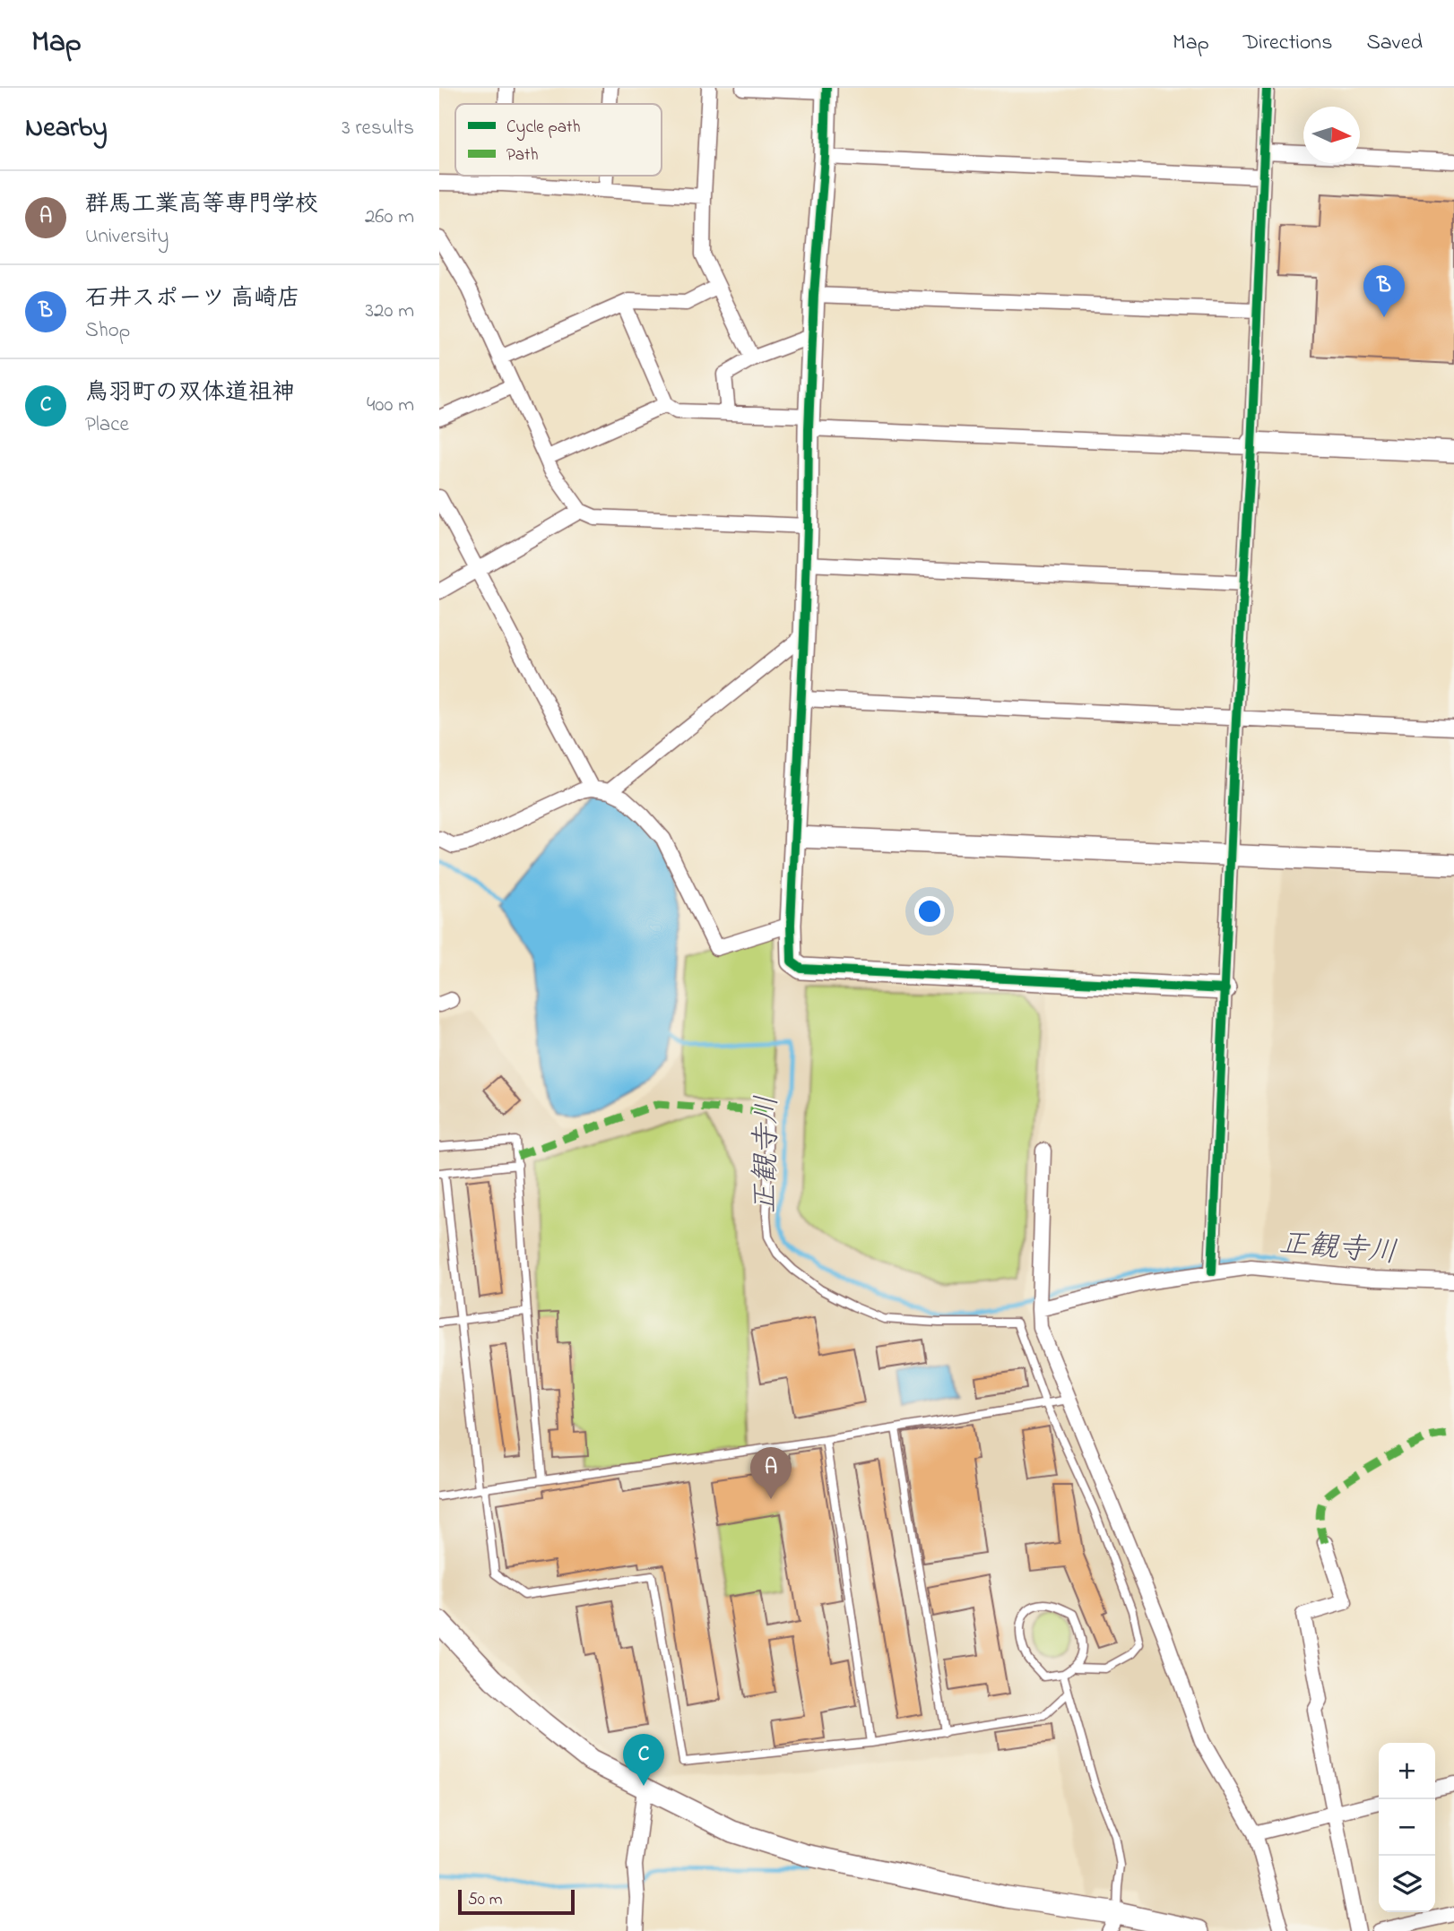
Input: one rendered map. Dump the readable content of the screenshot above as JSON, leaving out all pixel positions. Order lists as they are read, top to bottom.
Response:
{
  "water": ["正観寺川"],
  "legend": ["Cycle path", "Path"],
  "scale_bar": "50 m",
  "north": "right",
  "page": {
    "header": "Map",
    "nav": ["Map", "Directions", "Saved"],
    "heading": ["Nearby", "3 results"],
    "list": [
      {
        "mark": "A",
        "name": "群馬工業高等専門学校",
        "note": "University",
        "value": "260 m"
      },
      {
        "mark": "B",
        "name": "石井スポーツ 高崎店",
        "note": "Shop",
        "value": "320 m"
      },
      {
        "mark": "C",
        "name": "鳥羽町の双体道祖神",
        "note": "Place",
        "value": "400 m"
      }
    ],
    "pins": ["B", "A", "C"],
    "map_buttons": ["+", "−"],
    "scale": "50 m"
  }
}
